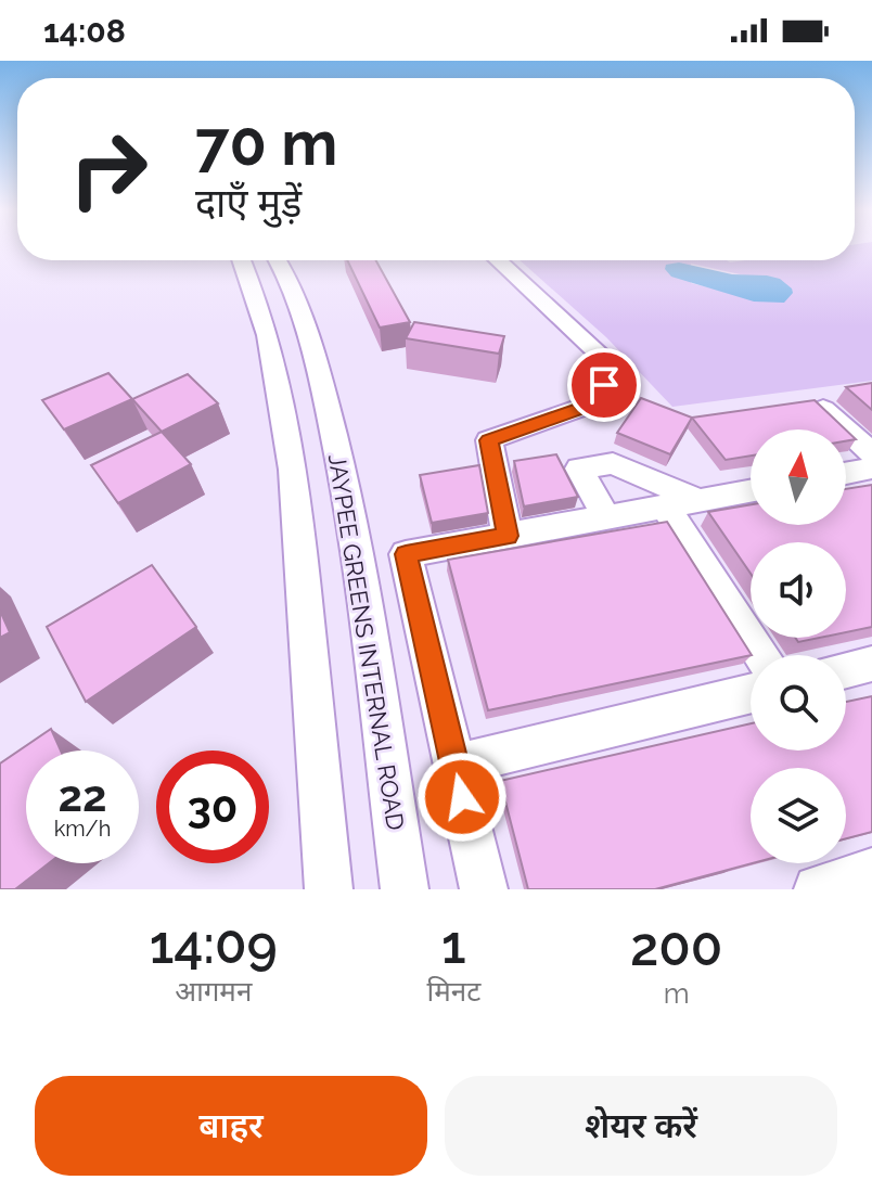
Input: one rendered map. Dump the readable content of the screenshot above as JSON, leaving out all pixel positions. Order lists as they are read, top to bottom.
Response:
{
  "streets": {
    "street": ["JAYPEE GREENS INTERNAL ROAD"]
  },
  "north": "top",
  "page": {
    "status": "14:08",
    "turn": ["70 m", "दाएँ मुड़ें"],
    "speed": "22 km/h",
    "limit": "30",
    "eta": [
      "14:09",
      "आगमन",
      "1",
      "मिनट",
      "200",
      "m"
    ],
    "buttons": ["बाहर", "शेयर करें"]
  }
}
